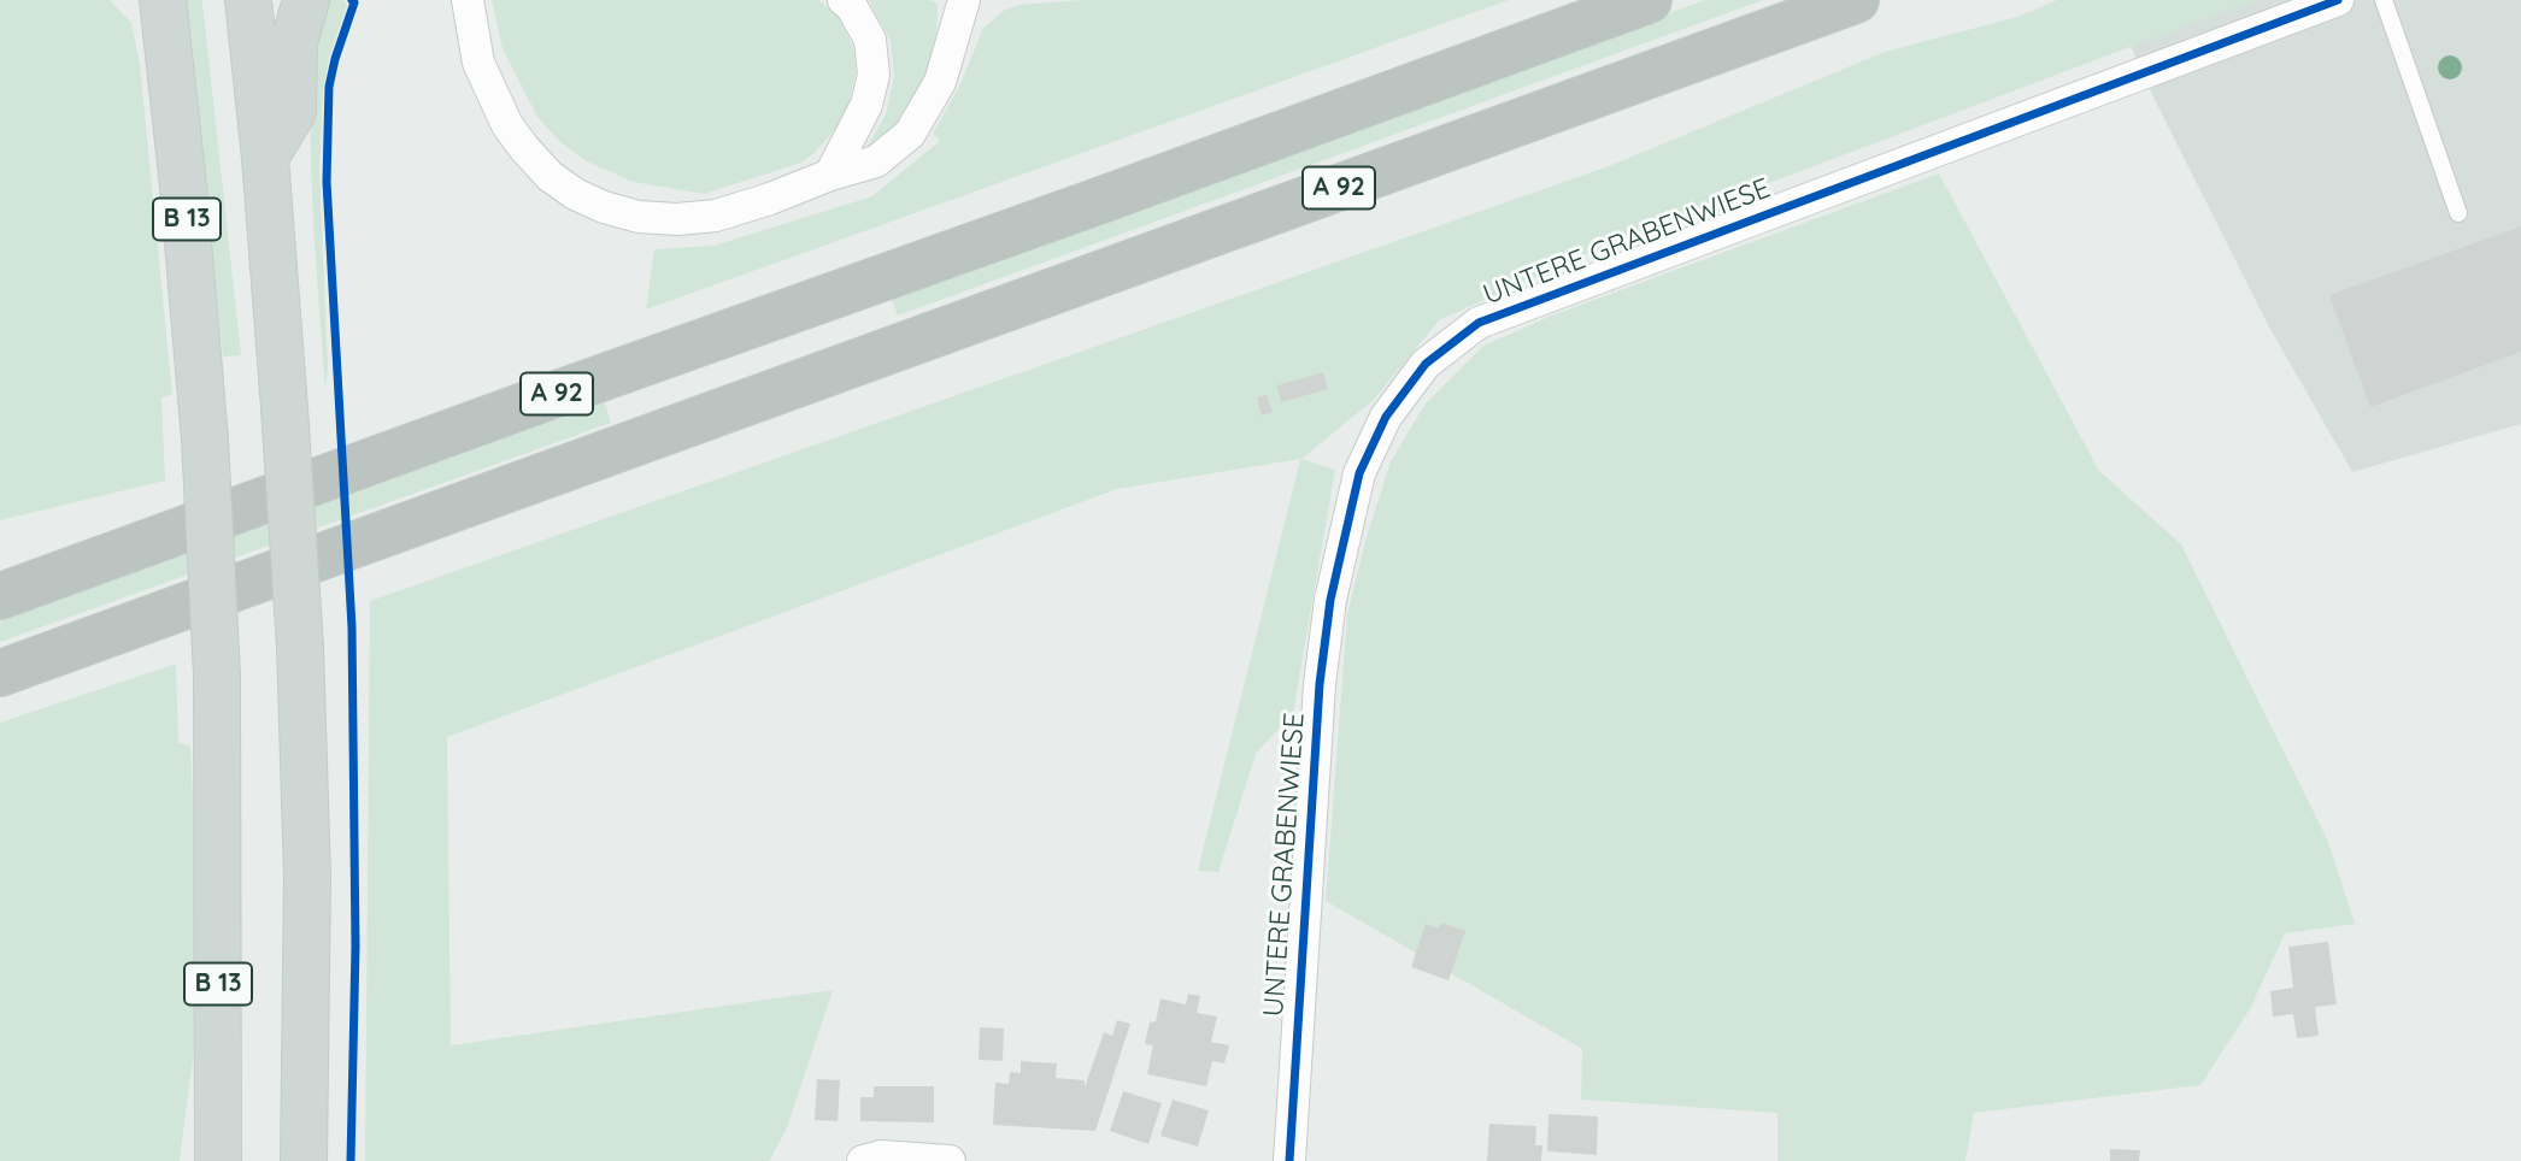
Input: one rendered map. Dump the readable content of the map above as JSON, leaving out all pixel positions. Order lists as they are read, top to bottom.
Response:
{
  "streets": {
    "highway": ["A 92"],
    "main road": ["B 13"],
    "street": ["UNTERE GRABENWIESE"]
  }
}
